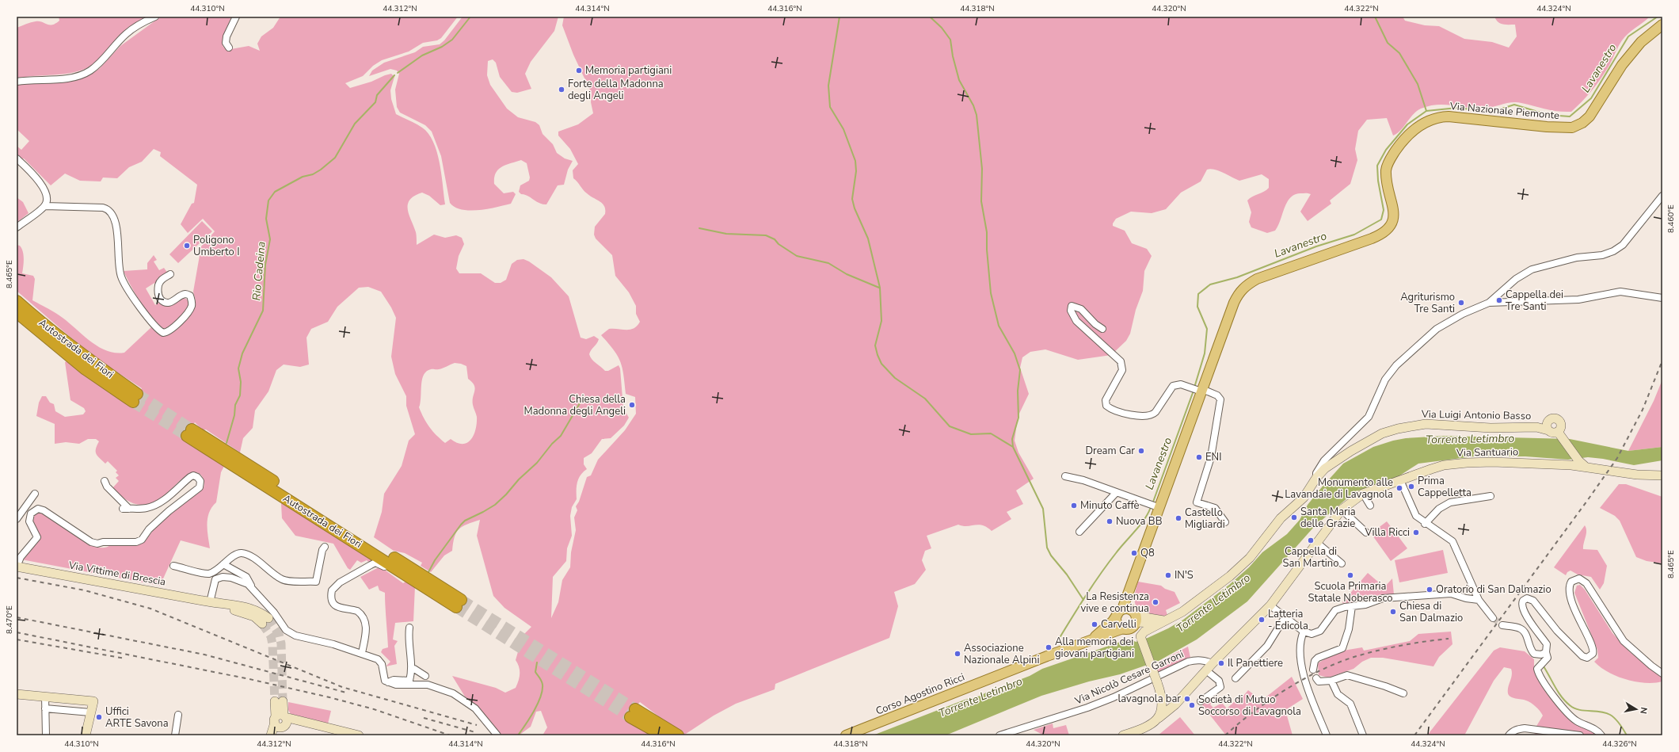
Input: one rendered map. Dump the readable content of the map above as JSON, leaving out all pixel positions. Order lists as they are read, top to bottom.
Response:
{
  "streets": {
    "highway": ["Autostrada dei Fiori"],
    "main road": ["Via Nazionale Piemonte", "Corso Agostino Ricci"],
    "street": [
      "Via Luigi Antonio Basso",
      "Via Santuario",
      "Via Vittime di Brescia",
      "Via Nicolò Cesare Garroni"
    ]
  },
  "crossings": [
    ["Via Nazionale Piemonte", "Corso Agostino Ricci"],
    ["Via Santuario", "Via Nicolò Cesare Garroni"]
  ],
  "water": ["Lavanestro", "Rio Cadeina", "Torrente Letimbro"],
  "places": [
    "Memoria partigiani",
    "Forte della Madonna degli Angeli",
    "Poligono Umberto I",
    "Cappella dei Tre Santi",
    "Agriturismo Tre Santi",
    "Chiesa della Madonna degli Angeli",
    "Dream Car",
    "ENI",
    "Prima Cappelletta",
    "Monumento alle Lavandaie di Lavagnola",
    "Minuto Caffè",
    "Santa Maria delle Grazie",
    "Castello Migliardi",
    "Nuova BB",
    "Villa Ricci",
    "Cappella di San Martino",
    "Q8",
    "IN'S",
    "Scuola Primaria Statale Noberasco",
    "Oratorio di San Dalmazio",
    "La Resistenza vive e continua",
    "Chiesa di San Dalmazio",
    "Latteria - Edicola",
    "Carvelli",
    "Alla memoria dei giovani partigiani",
    "Associazione Nazionale Alpini",
    "Il Panettiere",
    "lavagnola bar",
    "Società di Mutuo Soccorso di Lavagnola",
    "Uffici ARTE Savona"
  ],
  "north": "right",
  "coordinates": [
    "44.310°N",
    "44.312°N",
    "44.314°N",
    "44.316°N",
    "44.318°N",
    "44.320°N",
    "44.322°N",
    "44.324°N",
    "8.460°E",
    "8.465°E",
    "8.470°E",
    "44.326°N"
  ]
}
